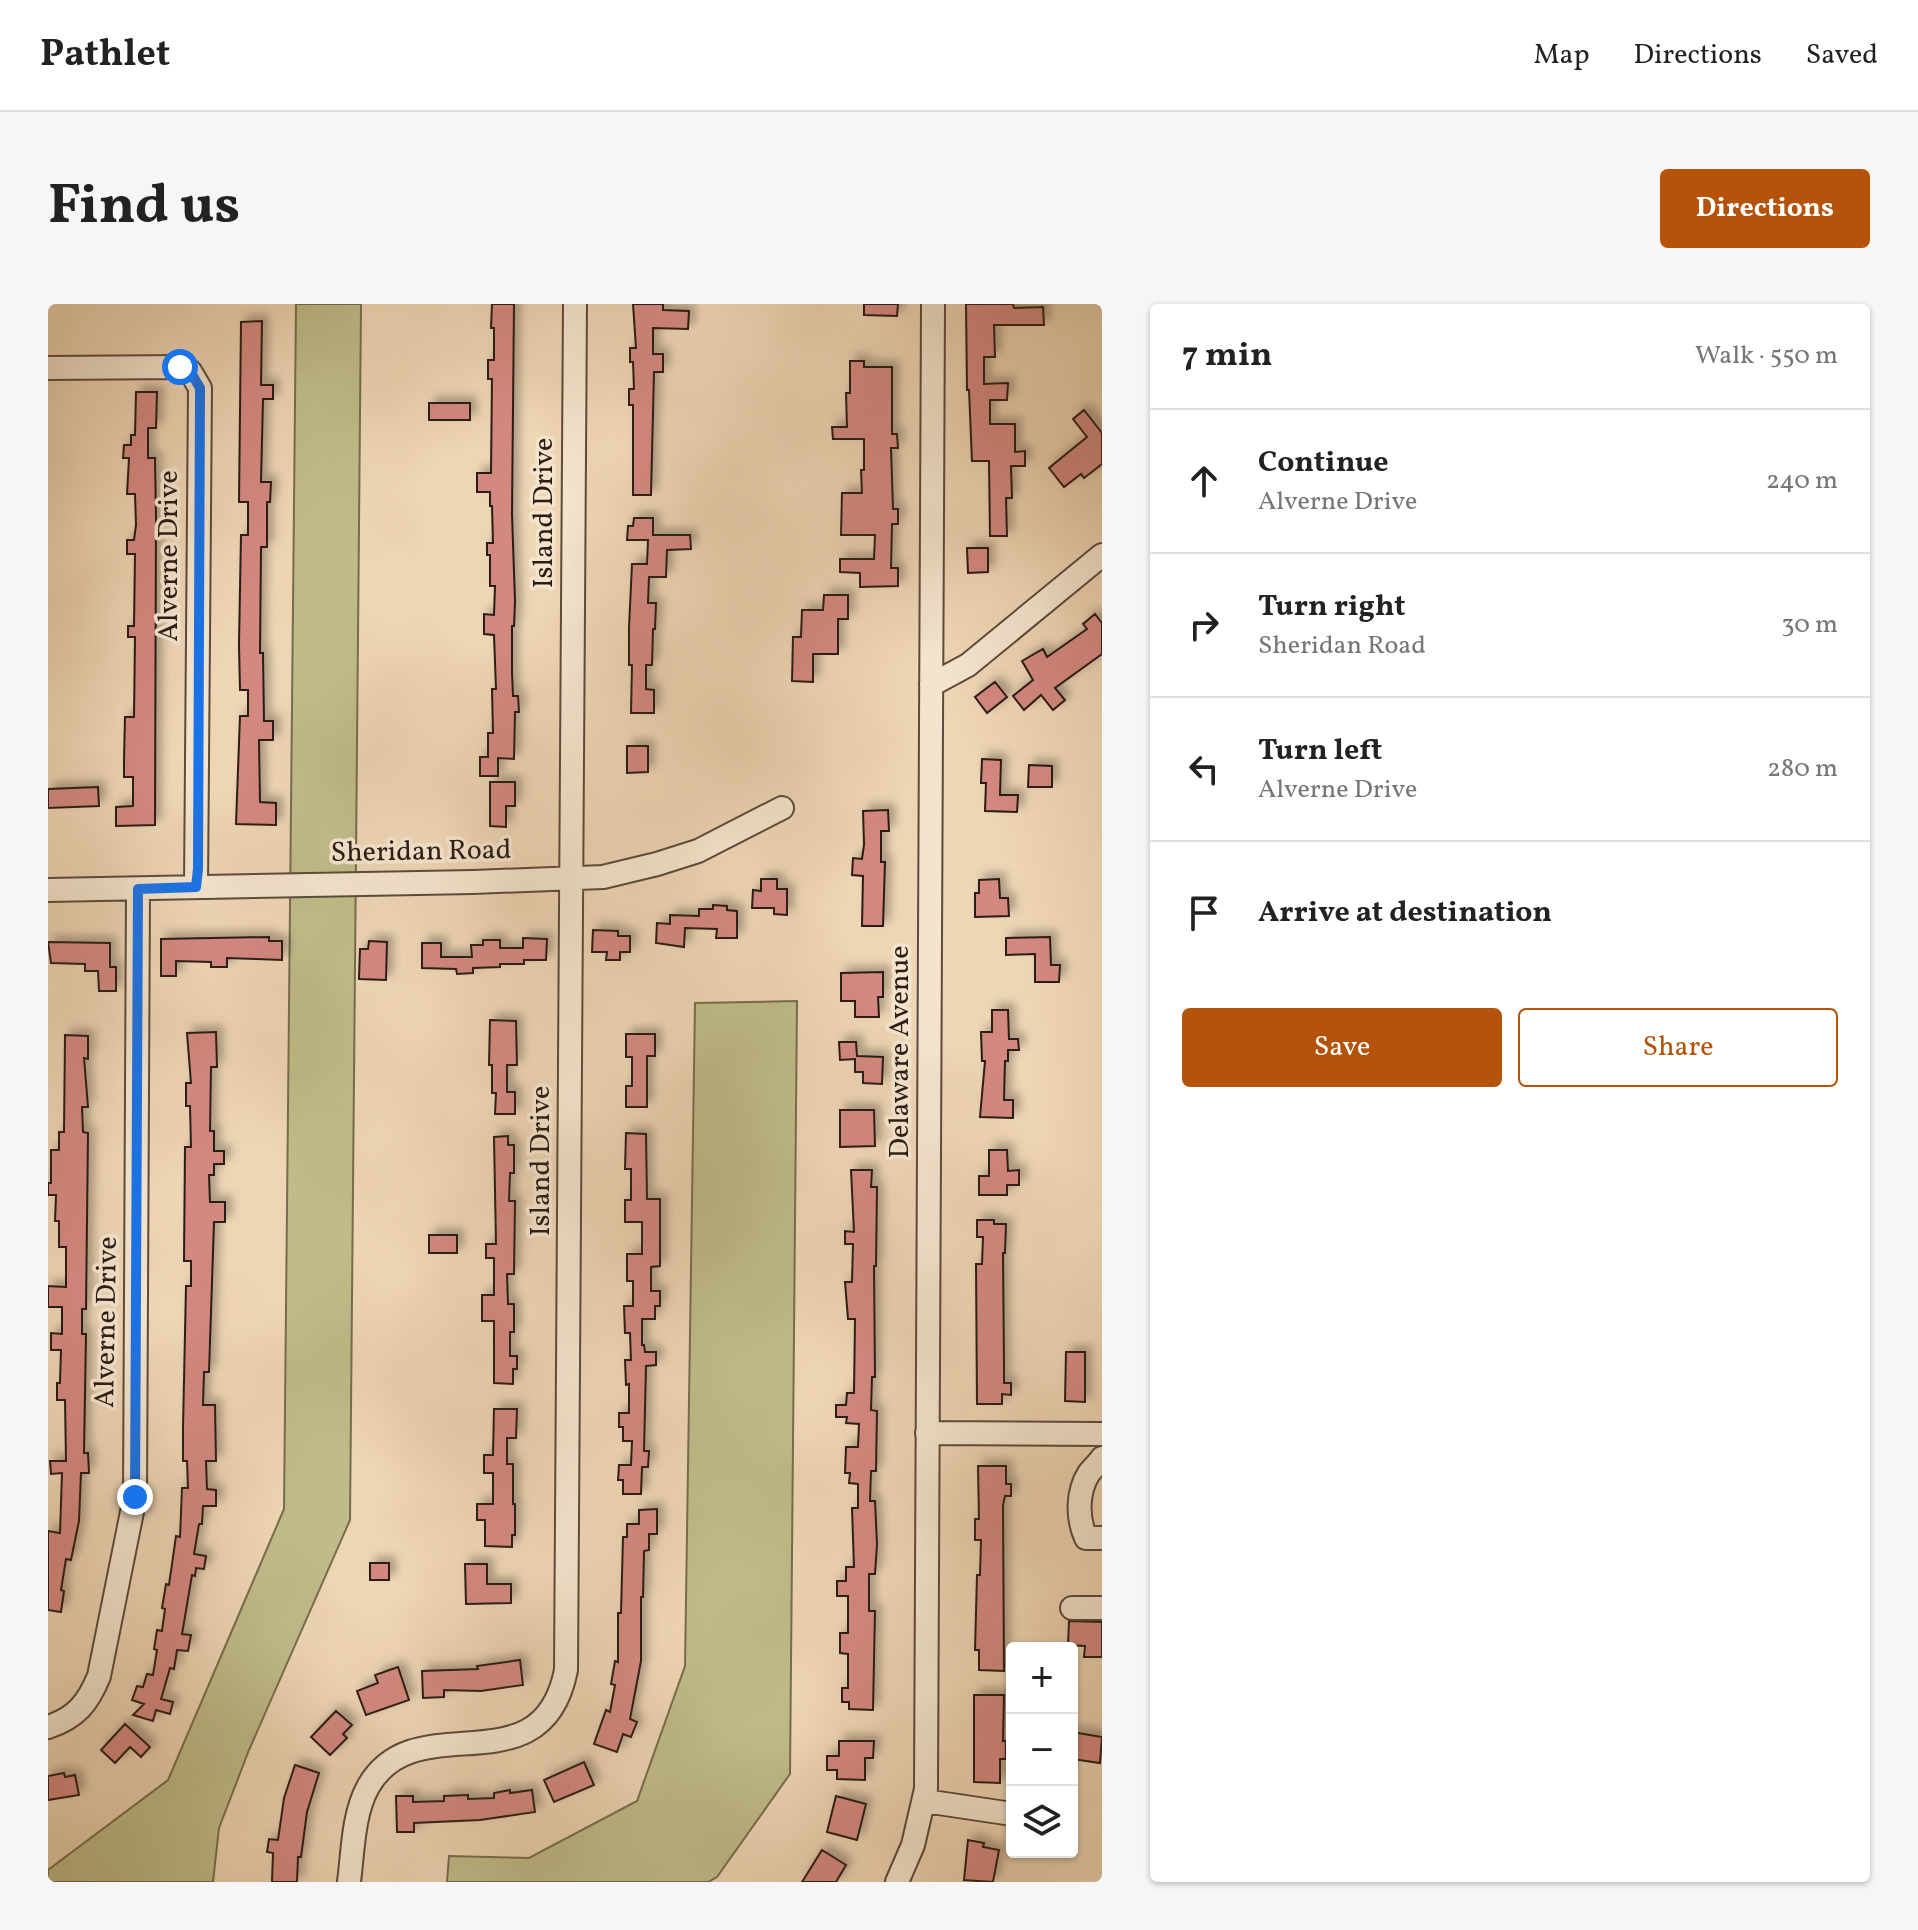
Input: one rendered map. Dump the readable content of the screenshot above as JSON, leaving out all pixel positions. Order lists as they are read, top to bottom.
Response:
{
  "streets": {
    "street": [
      "Island Drive",
      "Alverne Drive",
      "Sheridan Road",
      "Delaware Avenue"
    ]
  },
  "crossings": [
    ["Island Drive", "Sheridan Road"],
    ["Alverne Drive", "Sheridan Road"]
  ],
  "page": {
    "header": "Pathlet",
    "nav": ["Map", "Directions", "Saved"],
    "title": "Find us",
    "buttons": [
      "Directions",
      ["Save", "Share"]
    ],
    "heading": ["7 min", "Walk · 550 m"],
    "list": [
      ["Continue", "Alverne Drive", "240 m"],
      ["Turn right", "Sheridan Road", "30 m"],
      ["Turn left", "Alverne Drive", "280 m"],
      "Arrive at destination"
    ],
    "map_buttons": ["+", "−"]
  }
}
